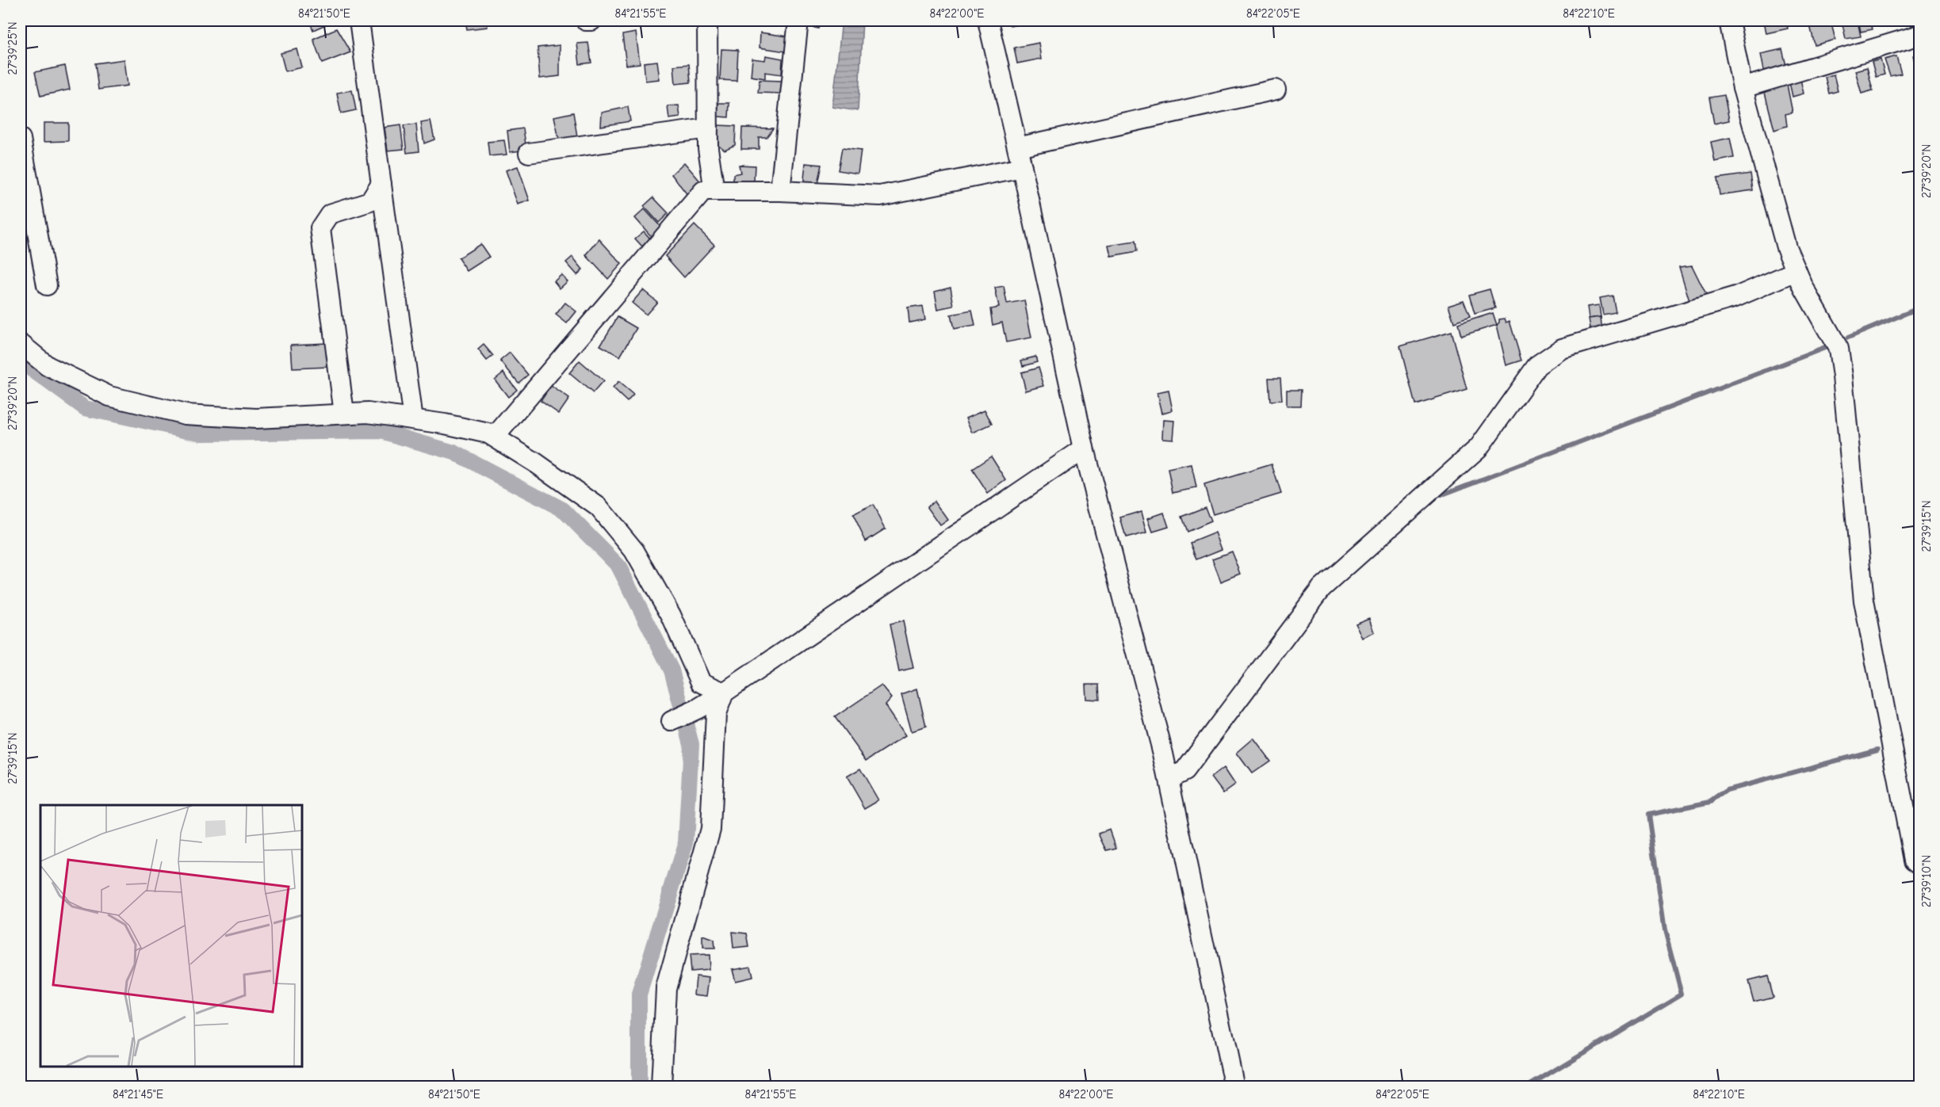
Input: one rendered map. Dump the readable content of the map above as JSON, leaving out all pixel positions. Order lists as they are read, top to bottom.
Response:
{
  "coordinates": [
    "84°21'50\"E",
    "84°21'55\"E",
    "84°22'00\"E",
    "84°22'05\"E",
    "84°22'10\"E",
    "27°39'25\"N",
    "27°39'20\"N",
    "27°39'15\"N",
    "27°39'10\"N",
    "84°21'45\"E"
  ]
}
